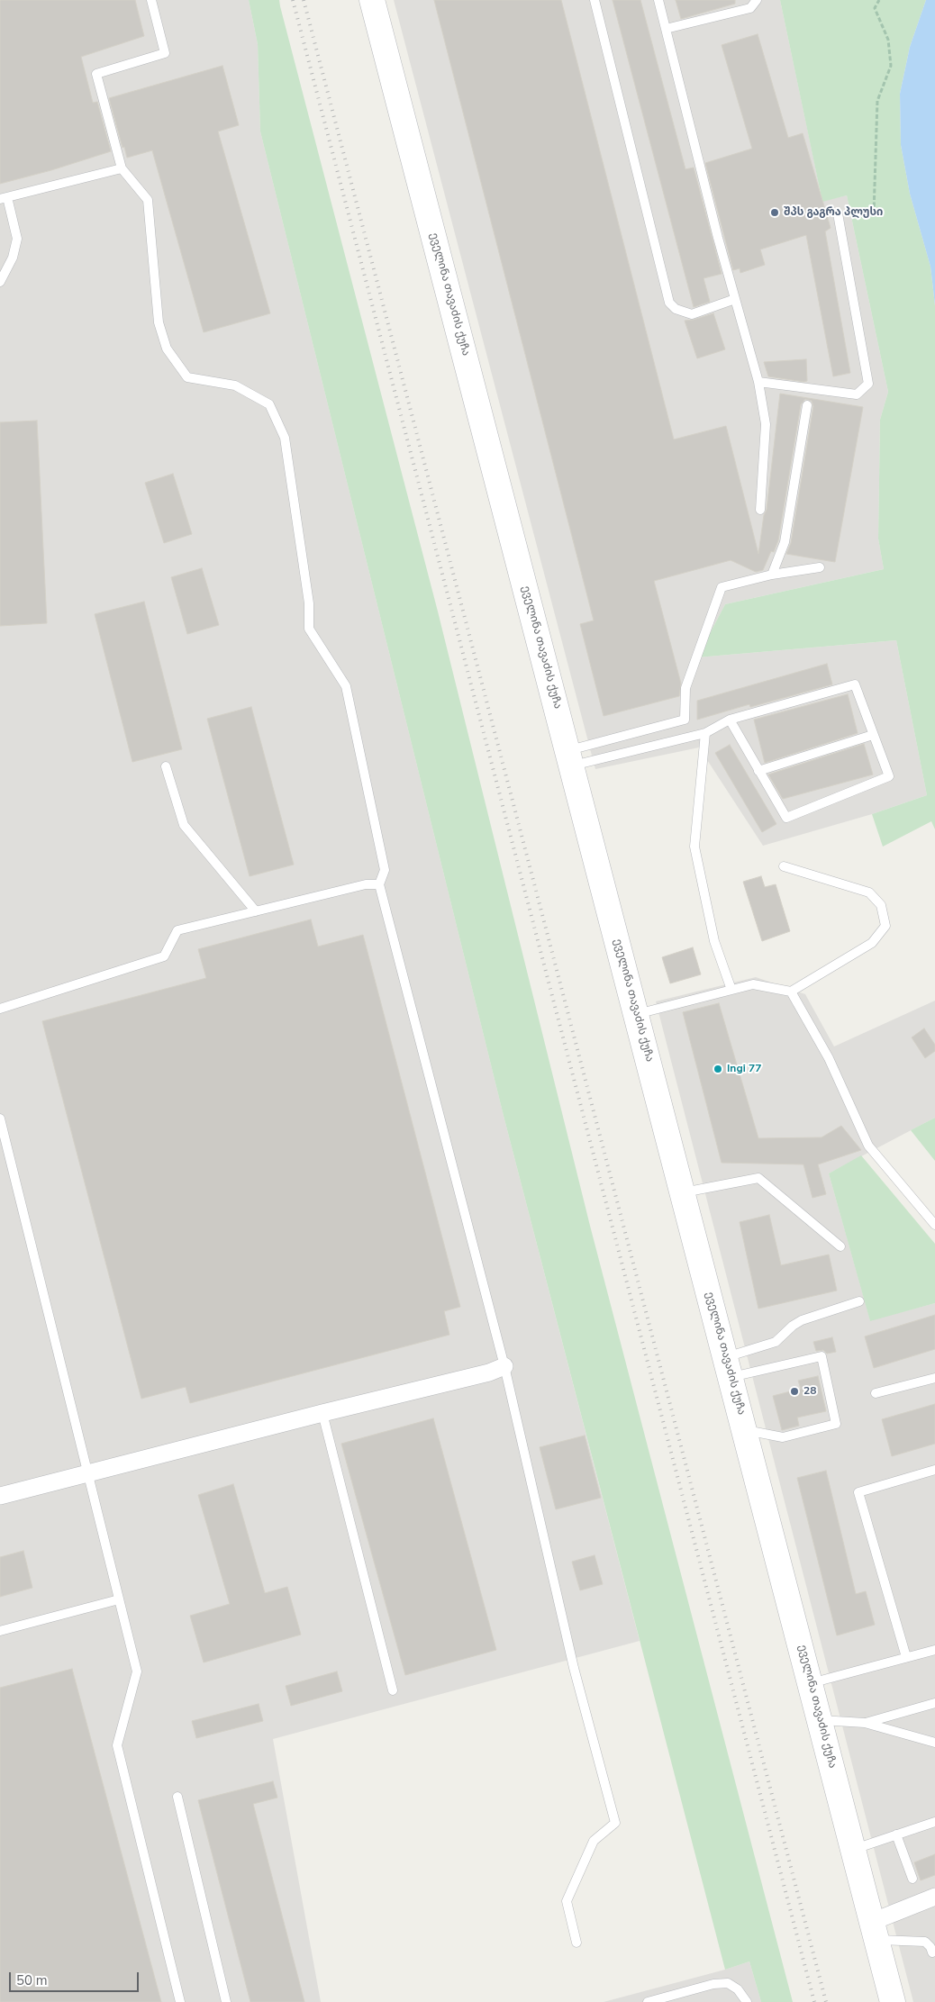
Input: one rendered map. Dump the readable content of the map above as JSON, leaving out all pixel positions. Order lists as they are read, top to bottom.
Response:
{
  "streets": {
    "main road": ["ეველინა თავაძის ქუჩა"]
  },
  "places": ["შპს გაგრა პლუსი", "Ingi 77", "28"],
  "scale_bar": "50 m"
}
